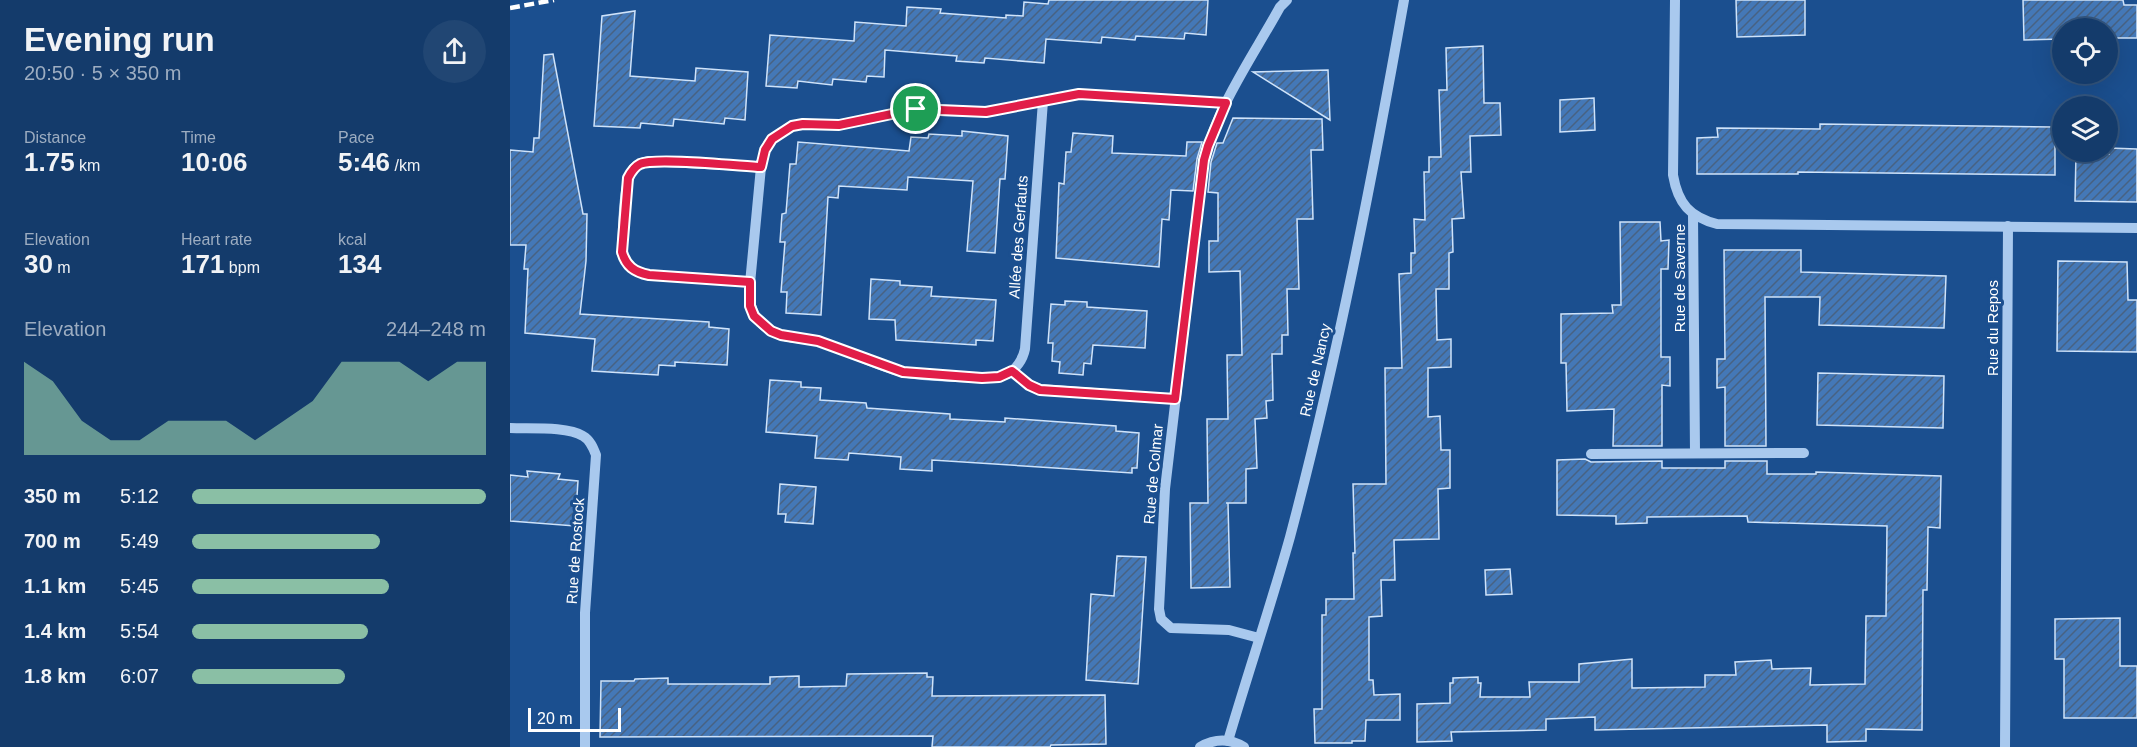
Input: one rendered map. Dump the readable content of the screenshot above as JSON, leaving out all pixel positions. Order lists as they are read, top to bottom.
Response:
{
  "streets": {
    "street": [
      "Allée des Gerfauts",
      "Rue de Saverne",
      "Rue du Repos",
      "Rue de Nancy",
      "Rue de Colmar",
      "Rue de Rostock"
    ]
  },
  "crossings": [
    ["Rue de Nancy", "Rue de Colmar"]
  ],
  "scale_bar": "20 m",
  "page": {
    "heading": ["Evening run", "20:50 · 5 × 350 m"],
    "stats": [
      ["Distance", "1.75 km"],
      ["Time", "10:06"],
      ["Pace", "5:46 /km"],
      ["Elevation", "30 m"],
      ["Heart rate", "171 bpm"],
      ["kcal", "134"]
    ],
    "chart": ["Elevation", "244–248 m"],
    "list": [
      {
        "name": "350 m",
        "note": "5:12"
      },
      {
        "name": "700 m",
        "note": "5:49"
      },
      {
        "name": "1.1 km",
        "note": "5:45"
      },
      {
        "name": "1.4 km",
        "note": "5:54"
      },
      {
        "name": "1.8 km",
        "note": "6:07"
      }
    ],
    "scale": "20 m"
  }
}
